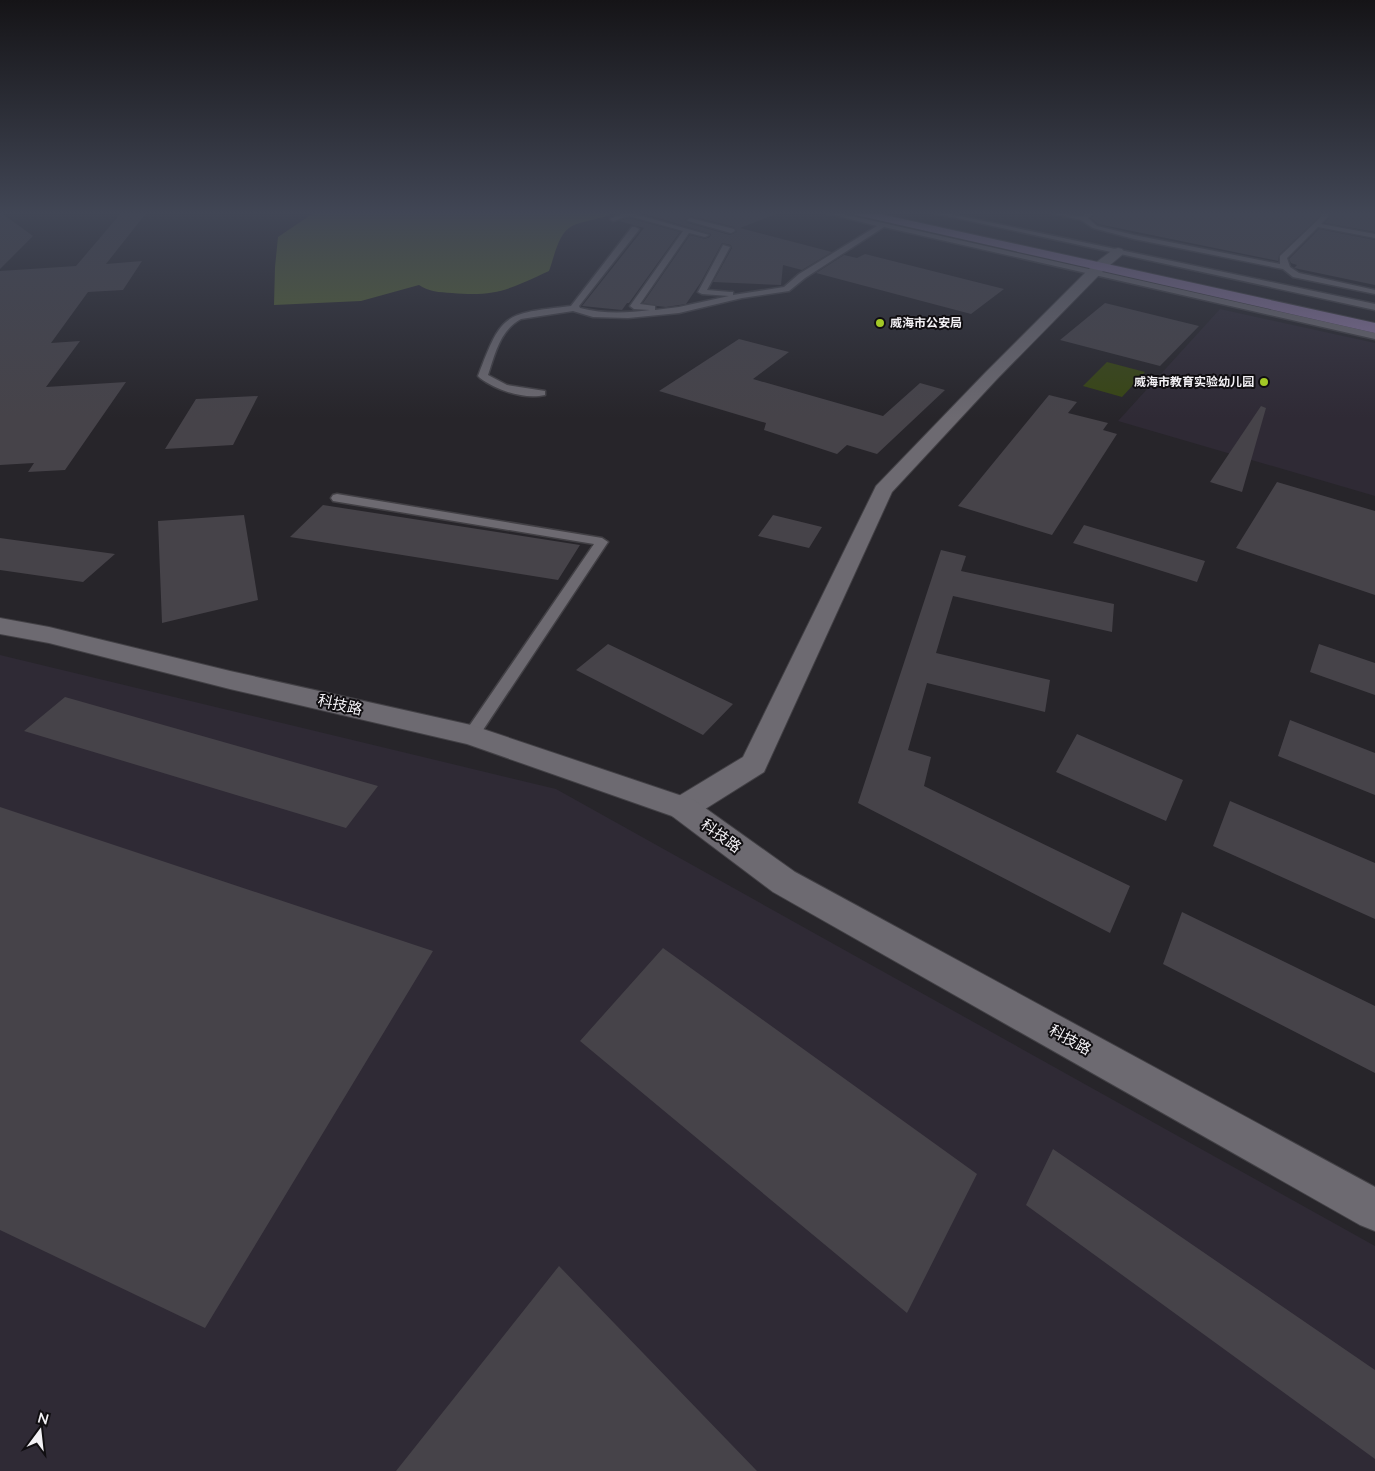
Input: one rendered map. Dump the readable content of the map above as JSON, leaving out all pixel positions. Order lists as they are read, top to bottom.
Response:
{
  "streets": {
    "street": ["科技路"]
  },
  "places": ["威海市公安局", "威海市教育实验幼儿园"],
  "north": "top"
}
